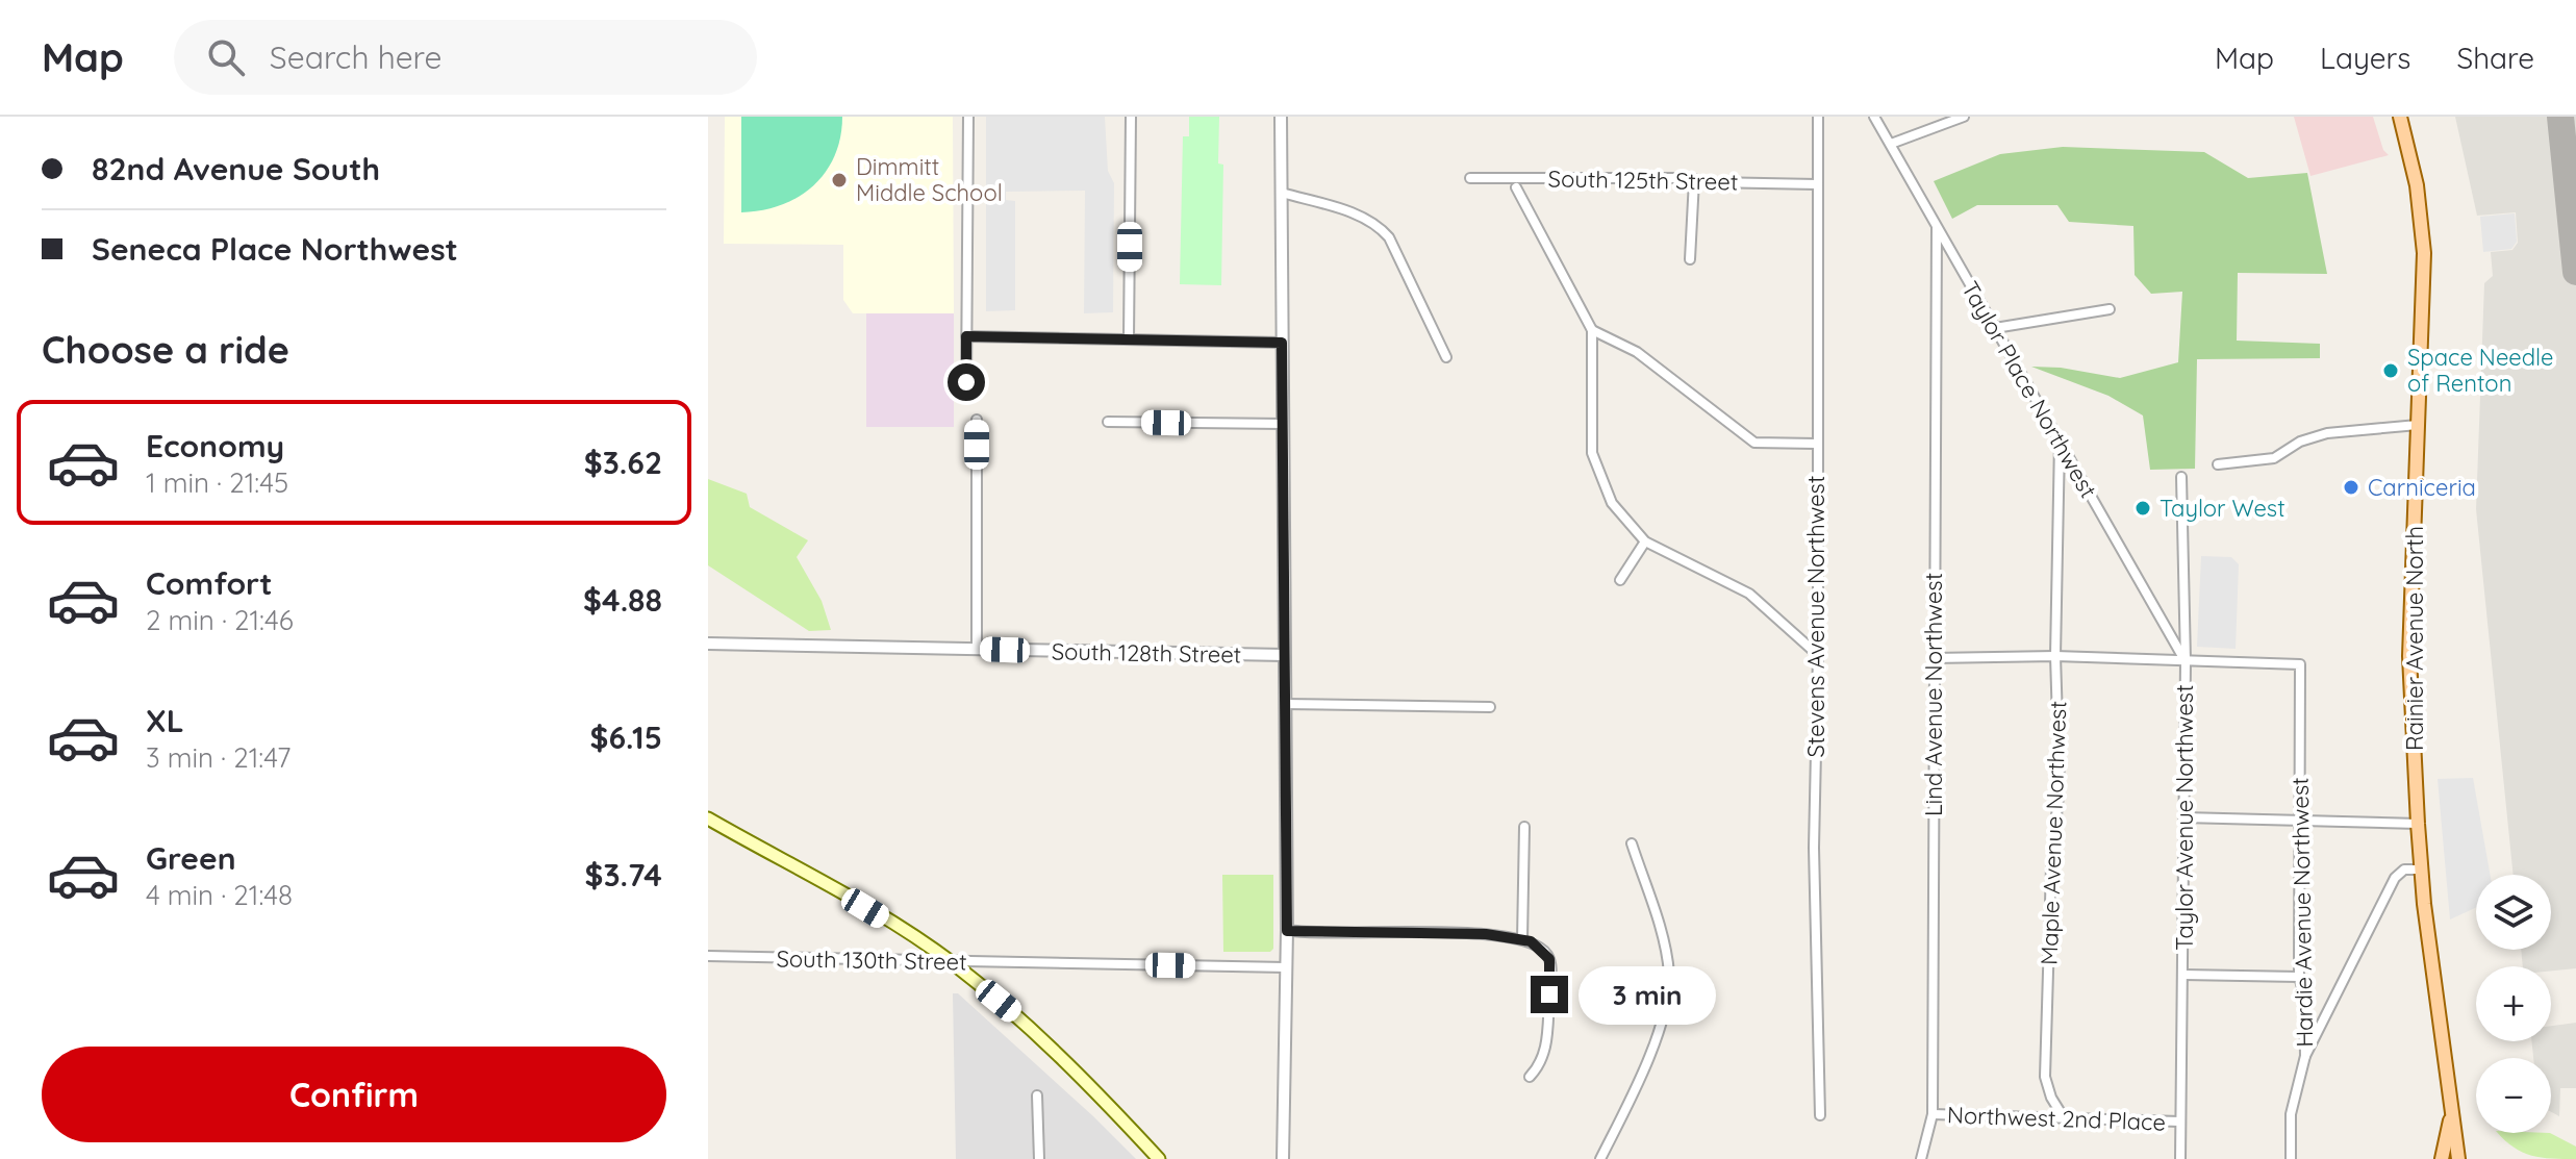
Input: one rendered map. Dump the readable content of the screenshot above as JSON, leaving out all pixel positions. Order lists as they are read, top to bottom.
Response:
{
  "streets": {
    "main road": ["Rainier Avenue North"],
    "street": [
      "South 125th Street",
      "Taylor Place Northwest",
      "Stevens Avenue Northwest",
      "South 128th Street",
      "Lind Avenue Northwest",
      "Taylor Avenue Northwest",
      "Maple Avenue Northwest",
      "Hardie Avenue Northwest",
      "South 130th Street",
      "Northwest 2nd Place"
    ]
  },
  "crossings": [
    ["South 125th Street", "Stevens Avenue Northwest"],
    ["Taylor Place Northwest", "Lind Avenue Northwest"],
    ["Taylor Place Northwest", "Taylor Avenue Northwest"],
    ["Taylor Place Northwest", "Maple Avenue Northwest"],
    ["Taylor Place Northwest", "Hardie Avenue Northwest"],
    ["Lind Avenue Northwest", "Northwest 2nd Place"],
    ["Taylor Avenue Northwest", "Hardie Avenue Northwest"],
    ["Taylor Avenue Northwest", "Northwest 2nd Place"],
    ["Maple Avenue Northwest", "Northwest 2nd Place"]
  ],
  "places": [
    "Dimmitt Middle School",
    "Space Needle of Renton",
    "Carniceria",
    "Taylor West"
  ],
  "page": {
    "header": "Map",
    "search": "Search here",
    "nav": ["Map", "Layers", "Share"],
    "banner": ["82nd Avenue South", "Seneca Place Northwest"],
    "heading": "Choose a ride",
    "list": [
      {
        "name": "Economy",
        "note": "1 min · 21:45",
        "value": "$3.62"
      },
      {
        "name": "Comfort",
        "note": "2 min · 21:46",
        "value": "$4.88"
      },
      {
        "name": "XL",
        "note": "3 min · 21:47",
        "value": "$6.15"
      },
      {
        "name": "Green",
        "note": "4 min · 21:48",
        "value": "$3.74"
      }
    ],
    "map_buttons": ["+", "−"],
    "bubble": "3 min",
    "buttons": "Confirm"
  }
}
